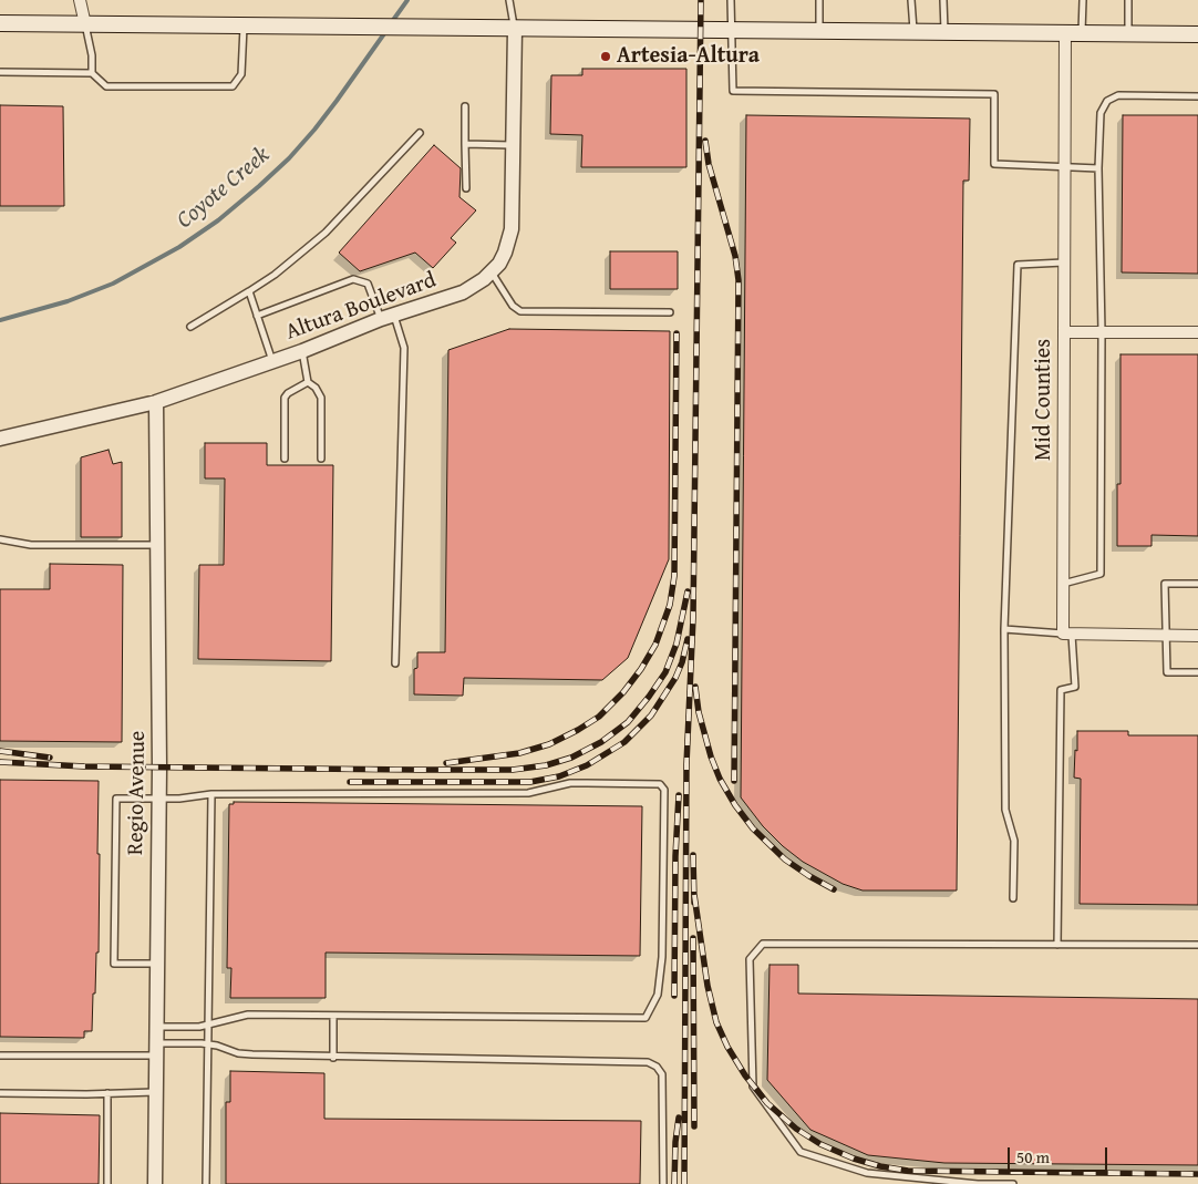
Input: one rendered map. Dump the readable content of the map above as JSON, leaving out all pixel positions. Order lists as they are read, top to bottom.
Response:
{
  "streets": {
    "street": ["Altura Boulevard", "Mid Counties", "Regio Avenue"]
  },
  "crossings": [
    ["Altura Boulevard", "Regio Avenue"]
  ],
  "water": ["Coyote Creek"],
  "places": ["Artesia-Altura"],
  "scale_bar": "50 m"
}
